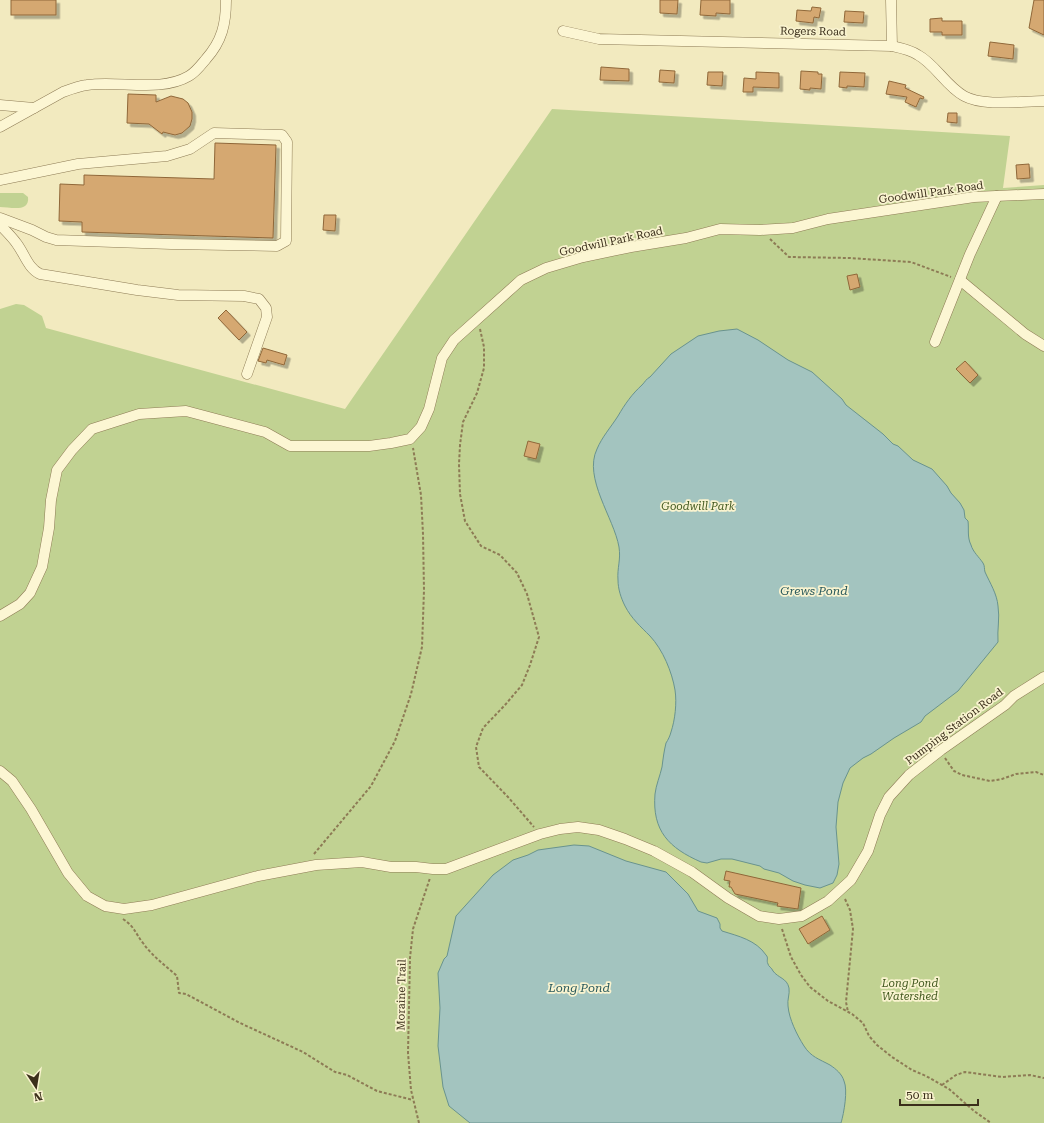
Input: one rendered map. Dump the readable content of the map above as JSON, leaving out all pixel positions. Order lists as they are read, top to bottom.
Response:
{
  "streets": {
    "street": ["Rogers Road", "Goodwill Park Road", "Pumping Station Road"],
    "path": ["Moraine Trail"]
  },
  "crossings": [
    ["Pumping Station Road", "Moraine Trail"]
  ],
  "water": ["Grews Pond", "Long Pond"],
  "parks": ["Goodwill Park", "Long Pond Watershed"],
  "scale_bar": "50 m",
  "north": "bottom"
}
